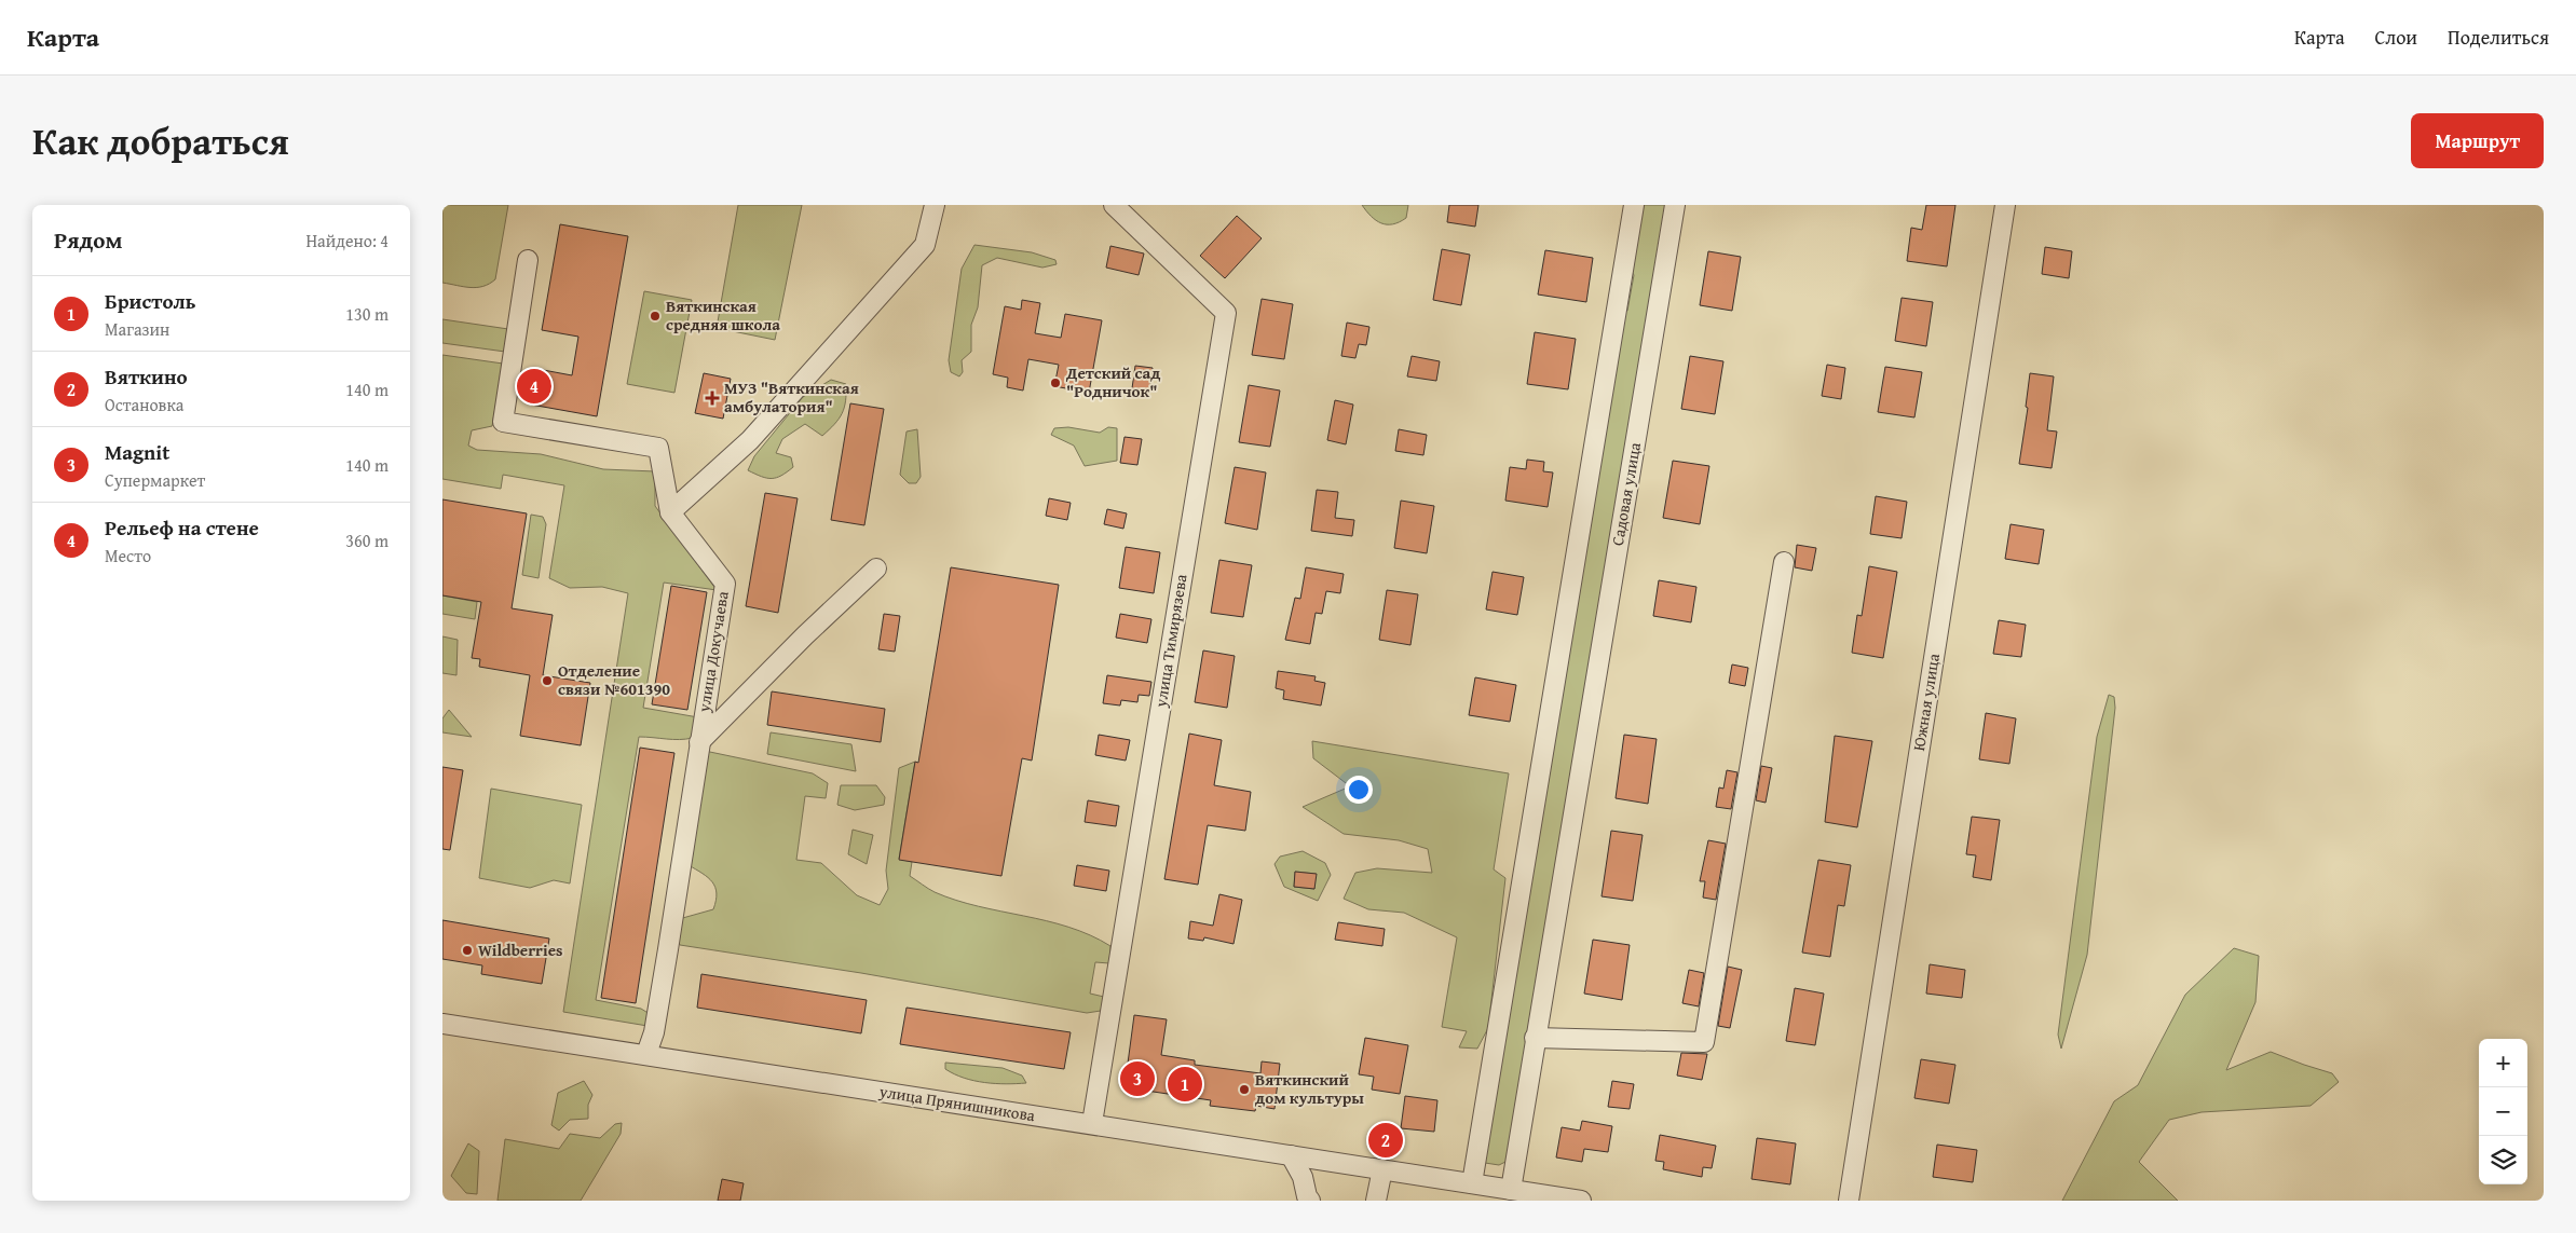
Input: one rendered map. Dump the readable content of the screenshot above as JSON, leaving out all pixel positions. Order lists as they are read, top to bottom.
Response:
{
  "streets": {
    "street": [
      "Садовая улица",
      "улица Тимирязева",
      "улица Докучаева",
      "Южная улица",
      "улица Прянишникова"
    ]
  },
  "crossings": [
    ["Садовая улица", "улица Прянишникова"],
    ["улица Тимирязева", "улица Прянишникова"],
    ["улица Докучаева", "улица Прянишникова"]
  ],
  "places": {
    "other": [
      "Вяткинская средняя школа",
      "Детский сад \"Родничок\"",
      "Отделение связи №601390",
      "Wildberries",
      "Вяткинский дом культуры"
    ],
    "health": ["МУЗ \"Вяткинская амбулатория\""]
  },
  "page": {
    "header": "Карта",
    "nav": ["Карта", "Слои", "Поделиться"],
    "title": "Как добраться",
    "buttons": "Маршрут",
    "heading": ["Рядом", "Найдено: 4"],
    "list": [
      {
        "mark": "1",
        "name": "Бристоль",
        "note": "Магазин",
        "value": "130 m"
      },
      {
        "mark": "2",
        "name": "Вяткино",
        "note": "Остановка",
        "value": "140 m"
      },
      {
        "mark": "3",
        "name": "Magnit",
        "note": "Супермаркет",
        "value": "140 m"
      },
      {
        "mark": "4",
        "name": "Рельеф на стене",
        "note": "Место",
        "value": "360 m"
      }
    ],
    "pins": [
      "4",
      "3",
      "1",
      "2"
    ],
    "map_buttons": ["+", "−"]
  }
}
